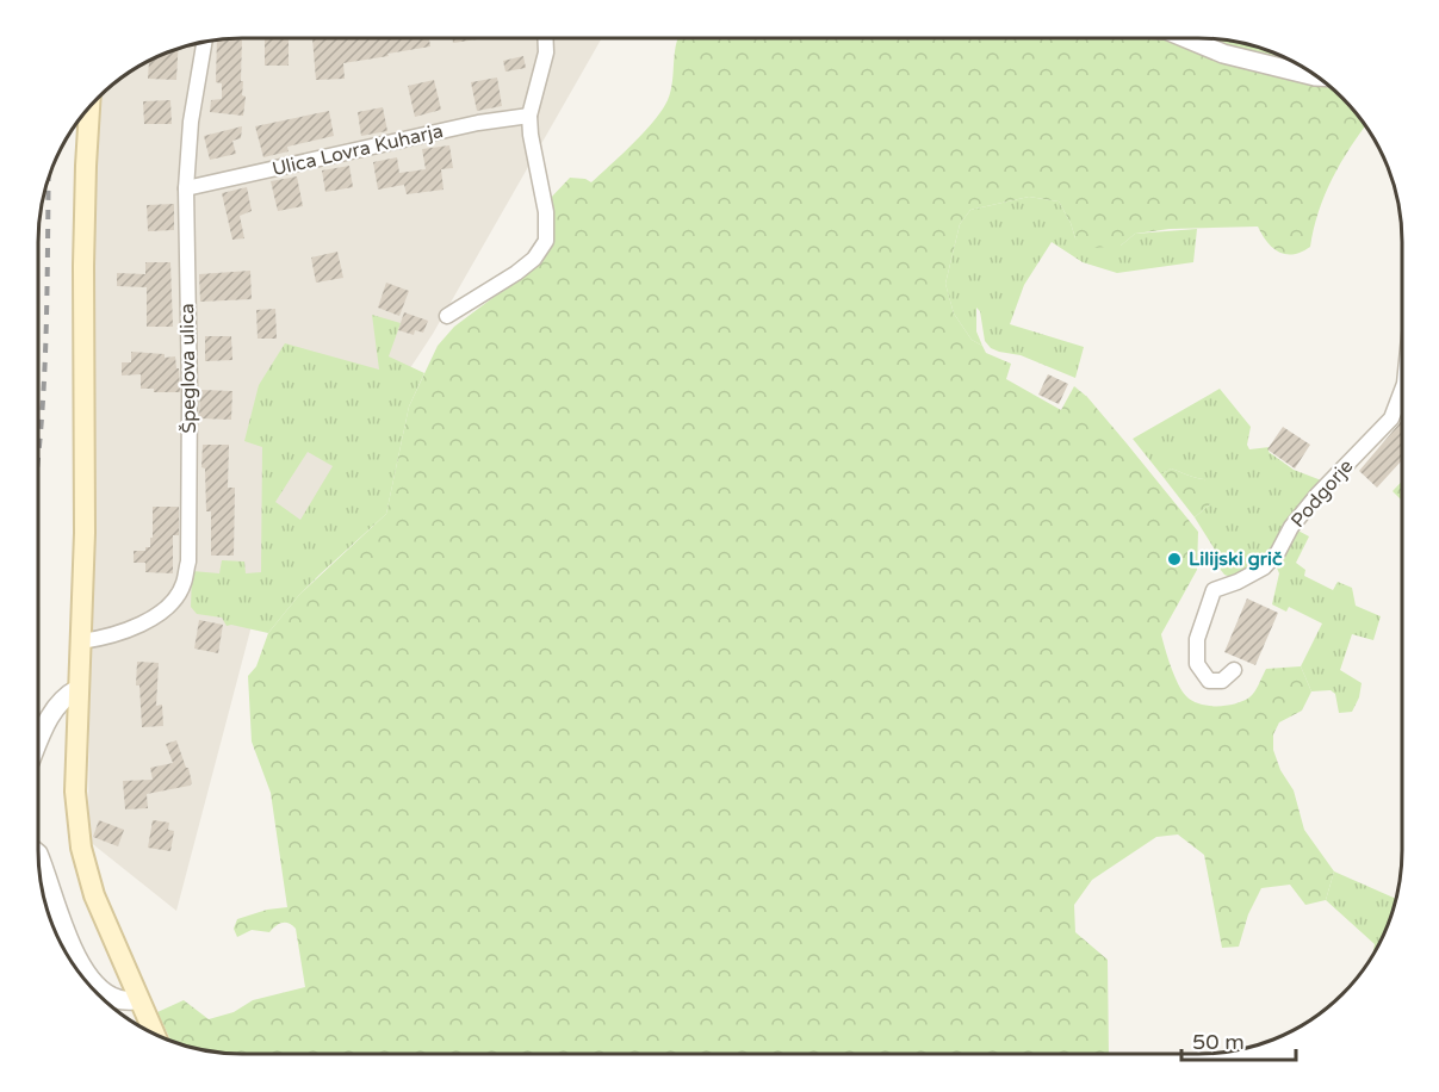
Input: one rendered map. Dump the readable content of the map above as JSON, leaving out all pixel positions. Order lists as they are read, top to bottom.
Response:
{
  "streets": {
    "street": ["Ulica Lovra Kuharja", "Špeglova ulica", "Podgorje"]
  },
  "crossings": [
    ["Ulica Lovra Kuharja", "Špeglova ulica"]
  ],
  "places": ["Lilijski grič"],
  "scale_bar": "50 m"
}
